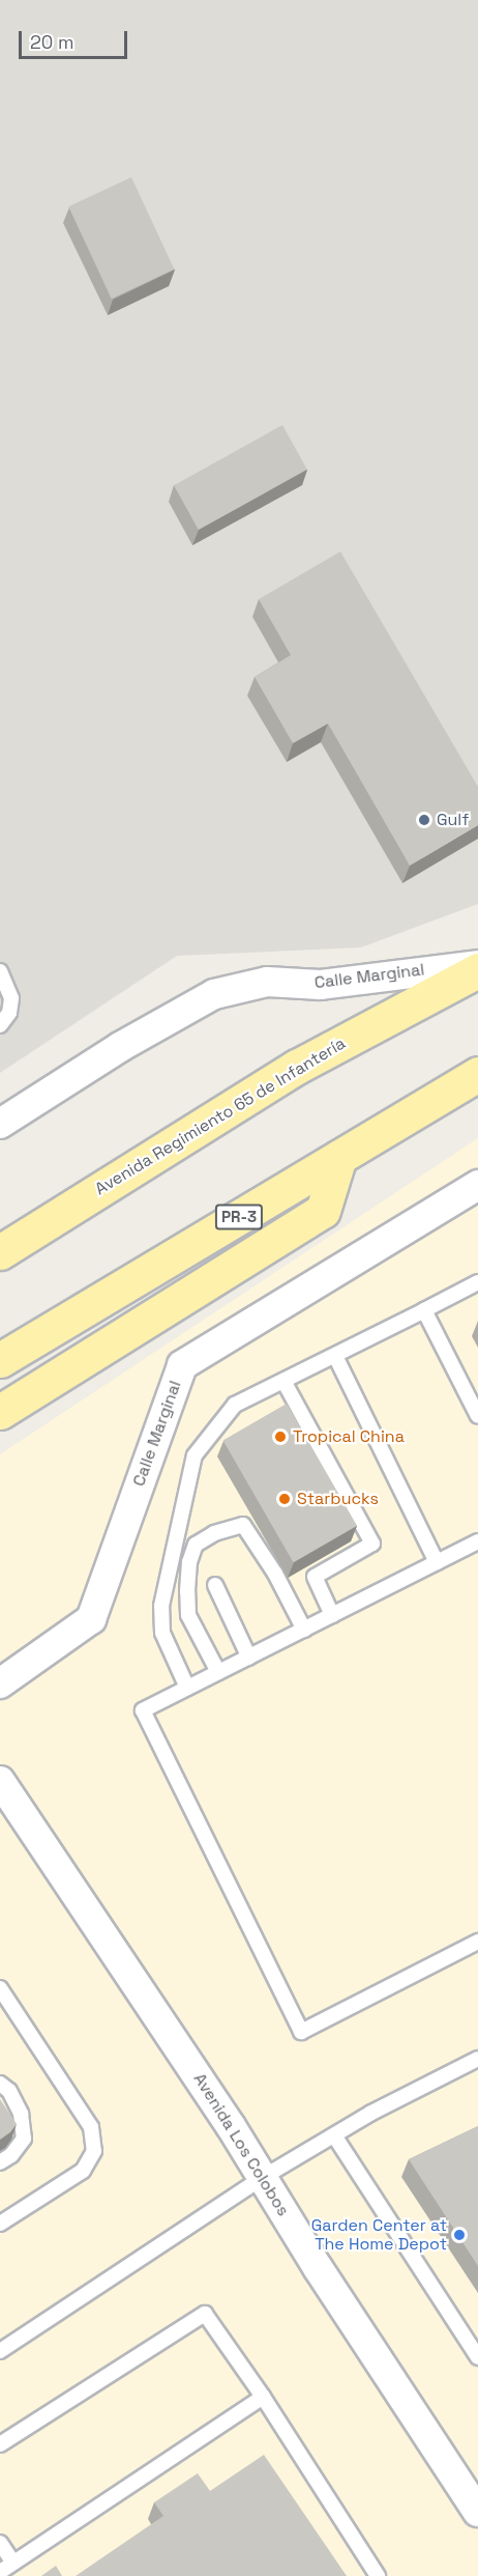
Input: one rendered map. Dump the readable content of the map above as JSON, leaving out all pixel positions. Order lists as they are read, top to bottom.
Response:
{
  "streets": {
    "main road": ["Avenida Regimiento 65 de Infantería", "PR-3"],
    "street": ["Calle Marginal", "Avenida Los Colobos"]
  },
  "places": [
    "Gulf",
    "Tropical China",
    "Starbucks",
    "Garden Center at The Home Depot"
  ],
  "scale_bar": "20 m"
}
